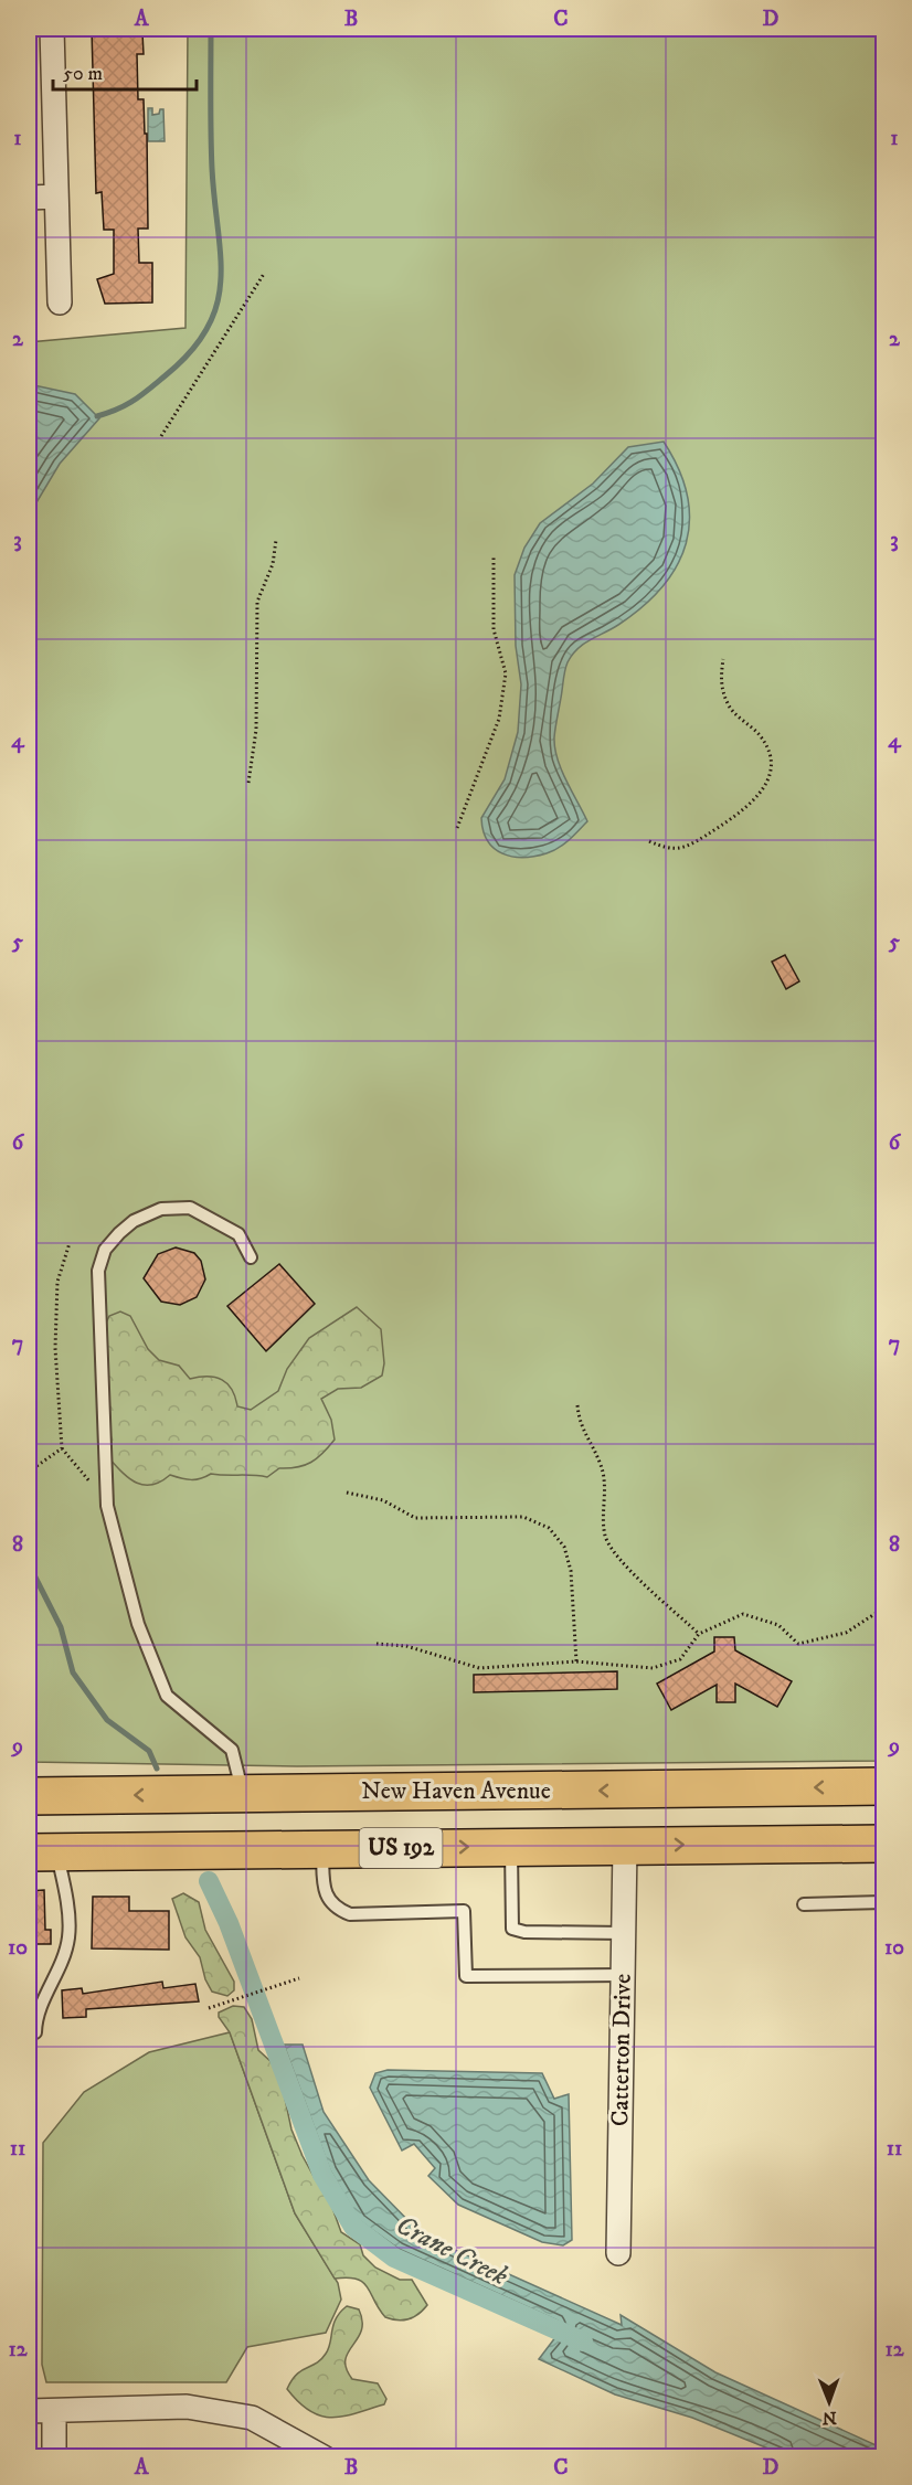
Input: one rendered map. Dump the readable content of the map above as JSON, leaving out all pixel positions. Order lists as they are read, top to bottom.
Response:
{
  "streets": {
    "main road": ["New Haven Avenue", "US 192"],
    "street": ["Catterton Drive"]
  },
  "crossings": [
    ["US 192", "Catterton Drive"]
  ],
  "water": ["Crane Creek"],
  "scale_bar": "50 m",
  "north": "bottom",
  "grid": {
    "columns": [
      "A",
      "B",
      "C",
      "D"
    ],
    "rows": [
      "1",
      "2",
      "3",
      "4",
      "5",
      "6",
      "7",
      "8",
      "9",
      "10",
      "11",
      "12"
    ]
  }
}
